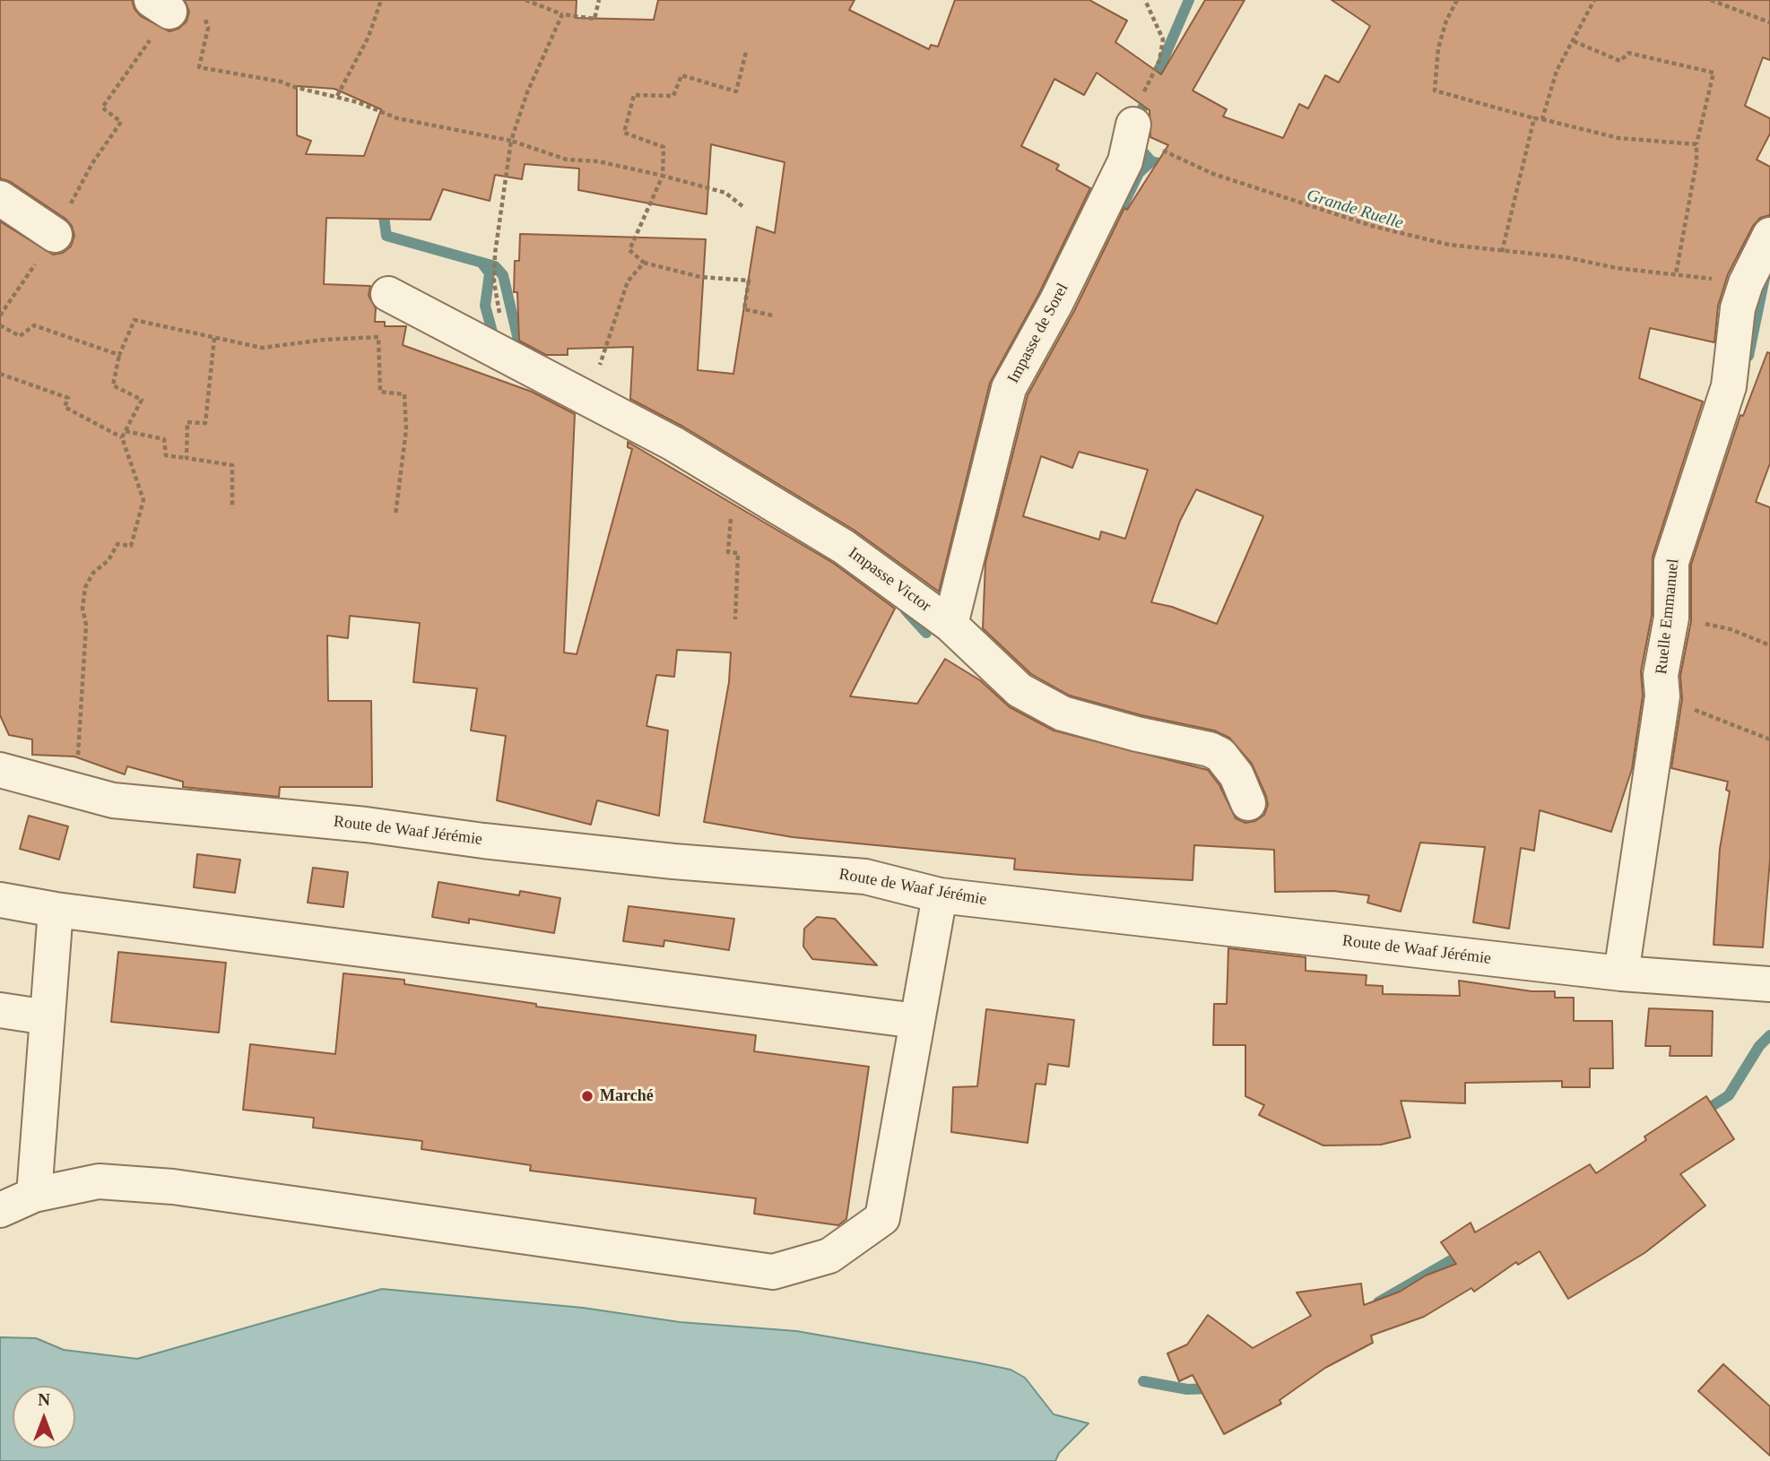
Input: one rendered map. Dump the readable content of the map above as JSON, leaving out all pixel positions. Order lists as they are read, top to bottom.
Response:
{
  "streets": {
    "street": [
      "Impasse de Sorel",
      "Impasse Victor",
      "Ruelle Emmanuel",
      "Route de Waaf Jérémie"
    ]
  },
  "crossings": [
    ["Impasse de Sorel", "Impasse Victor"],
    ["Ruelle Emmanuel", "Route de Waaf Jérémie"]
  ],
  "water": ["Grande Ruelle"],
  "places": ["Marché"],
  "north": "top"
}
